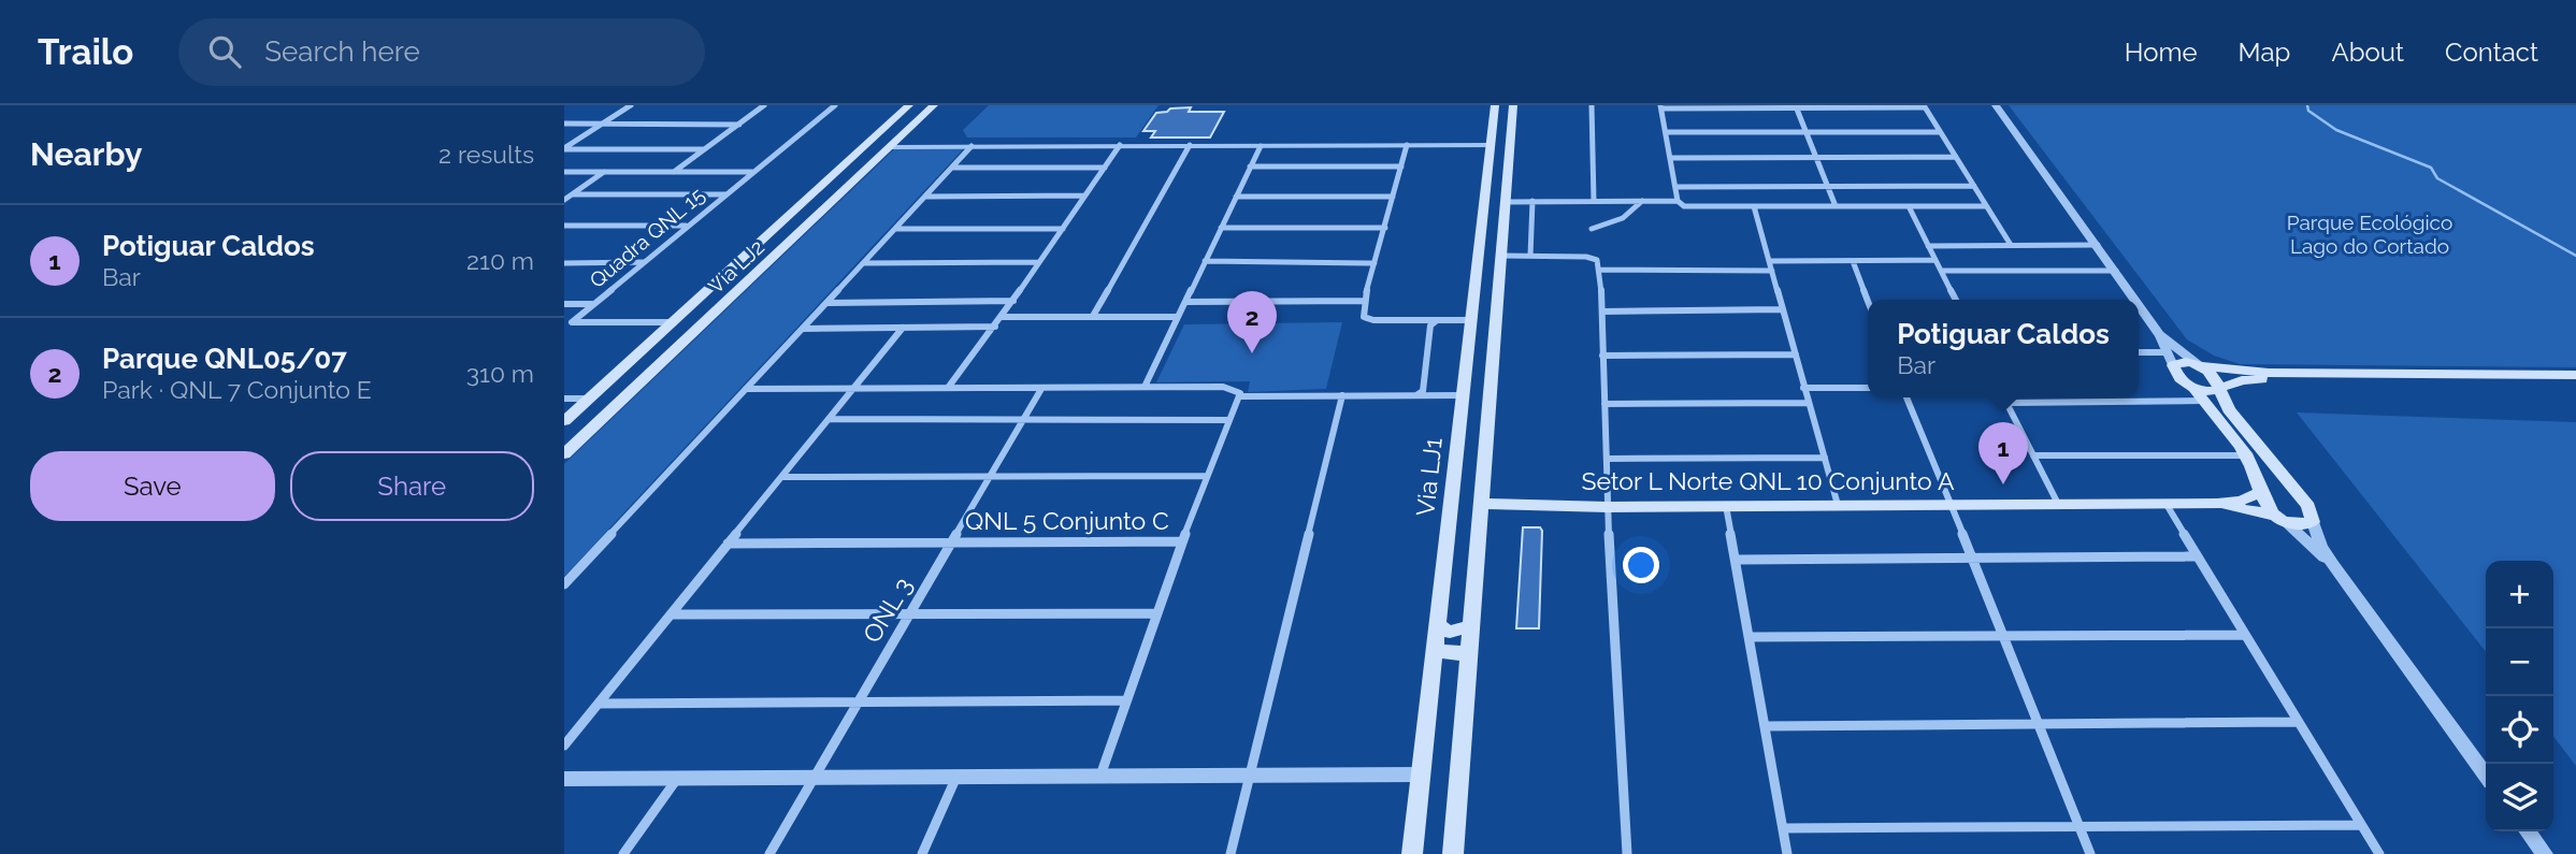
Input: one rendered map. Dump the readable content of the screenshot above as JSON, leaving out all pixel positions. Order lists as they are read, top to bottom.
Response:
{
  "streets": {
    "main road": ["Via LJ2", "Via LJ1", "Setor L Norte QNL 10 Conjunto A"],
    "street": ["Quadra QNL 15", "QNL 5 Conjunto C", "ONL 3"]
  },
  "crossings": [
    ["Quadra QNL 15", "Via LJ2"],
    ["Via LJ1", "Setor L Norte QNL 10 Conjunto A"],
    ["QNL 5 Conjunto C", "ONL 3"]
  ],
  "parks": ["Parque Ecológico Lago do Cortado"],
  "page": {
    "header": "Trailo",
    "search": "Search here",
    "nav": [
      "Home",
      "Map",
      "About",
      "Contact"
    ],
    "heading": ["Nearby", "2 results"],
    "list": [
      {
        "mark": "1",
        "name": "Potiguar Caldos",
        "note": "Bar",
        "value": "210 m"
      },
      {
        "mark": "2",
        "name": "Parque QNL05/07",
        "note": "Park · QNL 7 Conjunto E",
        "value": "310 m"
      }
    ],
    "pins": ["2", "1"],
    "popup": ["Potiguar Caldos", "Bar"],
    "buttons": ["Save", "Share"],
    "map_buttons": ["+", "−"]
  }
}
